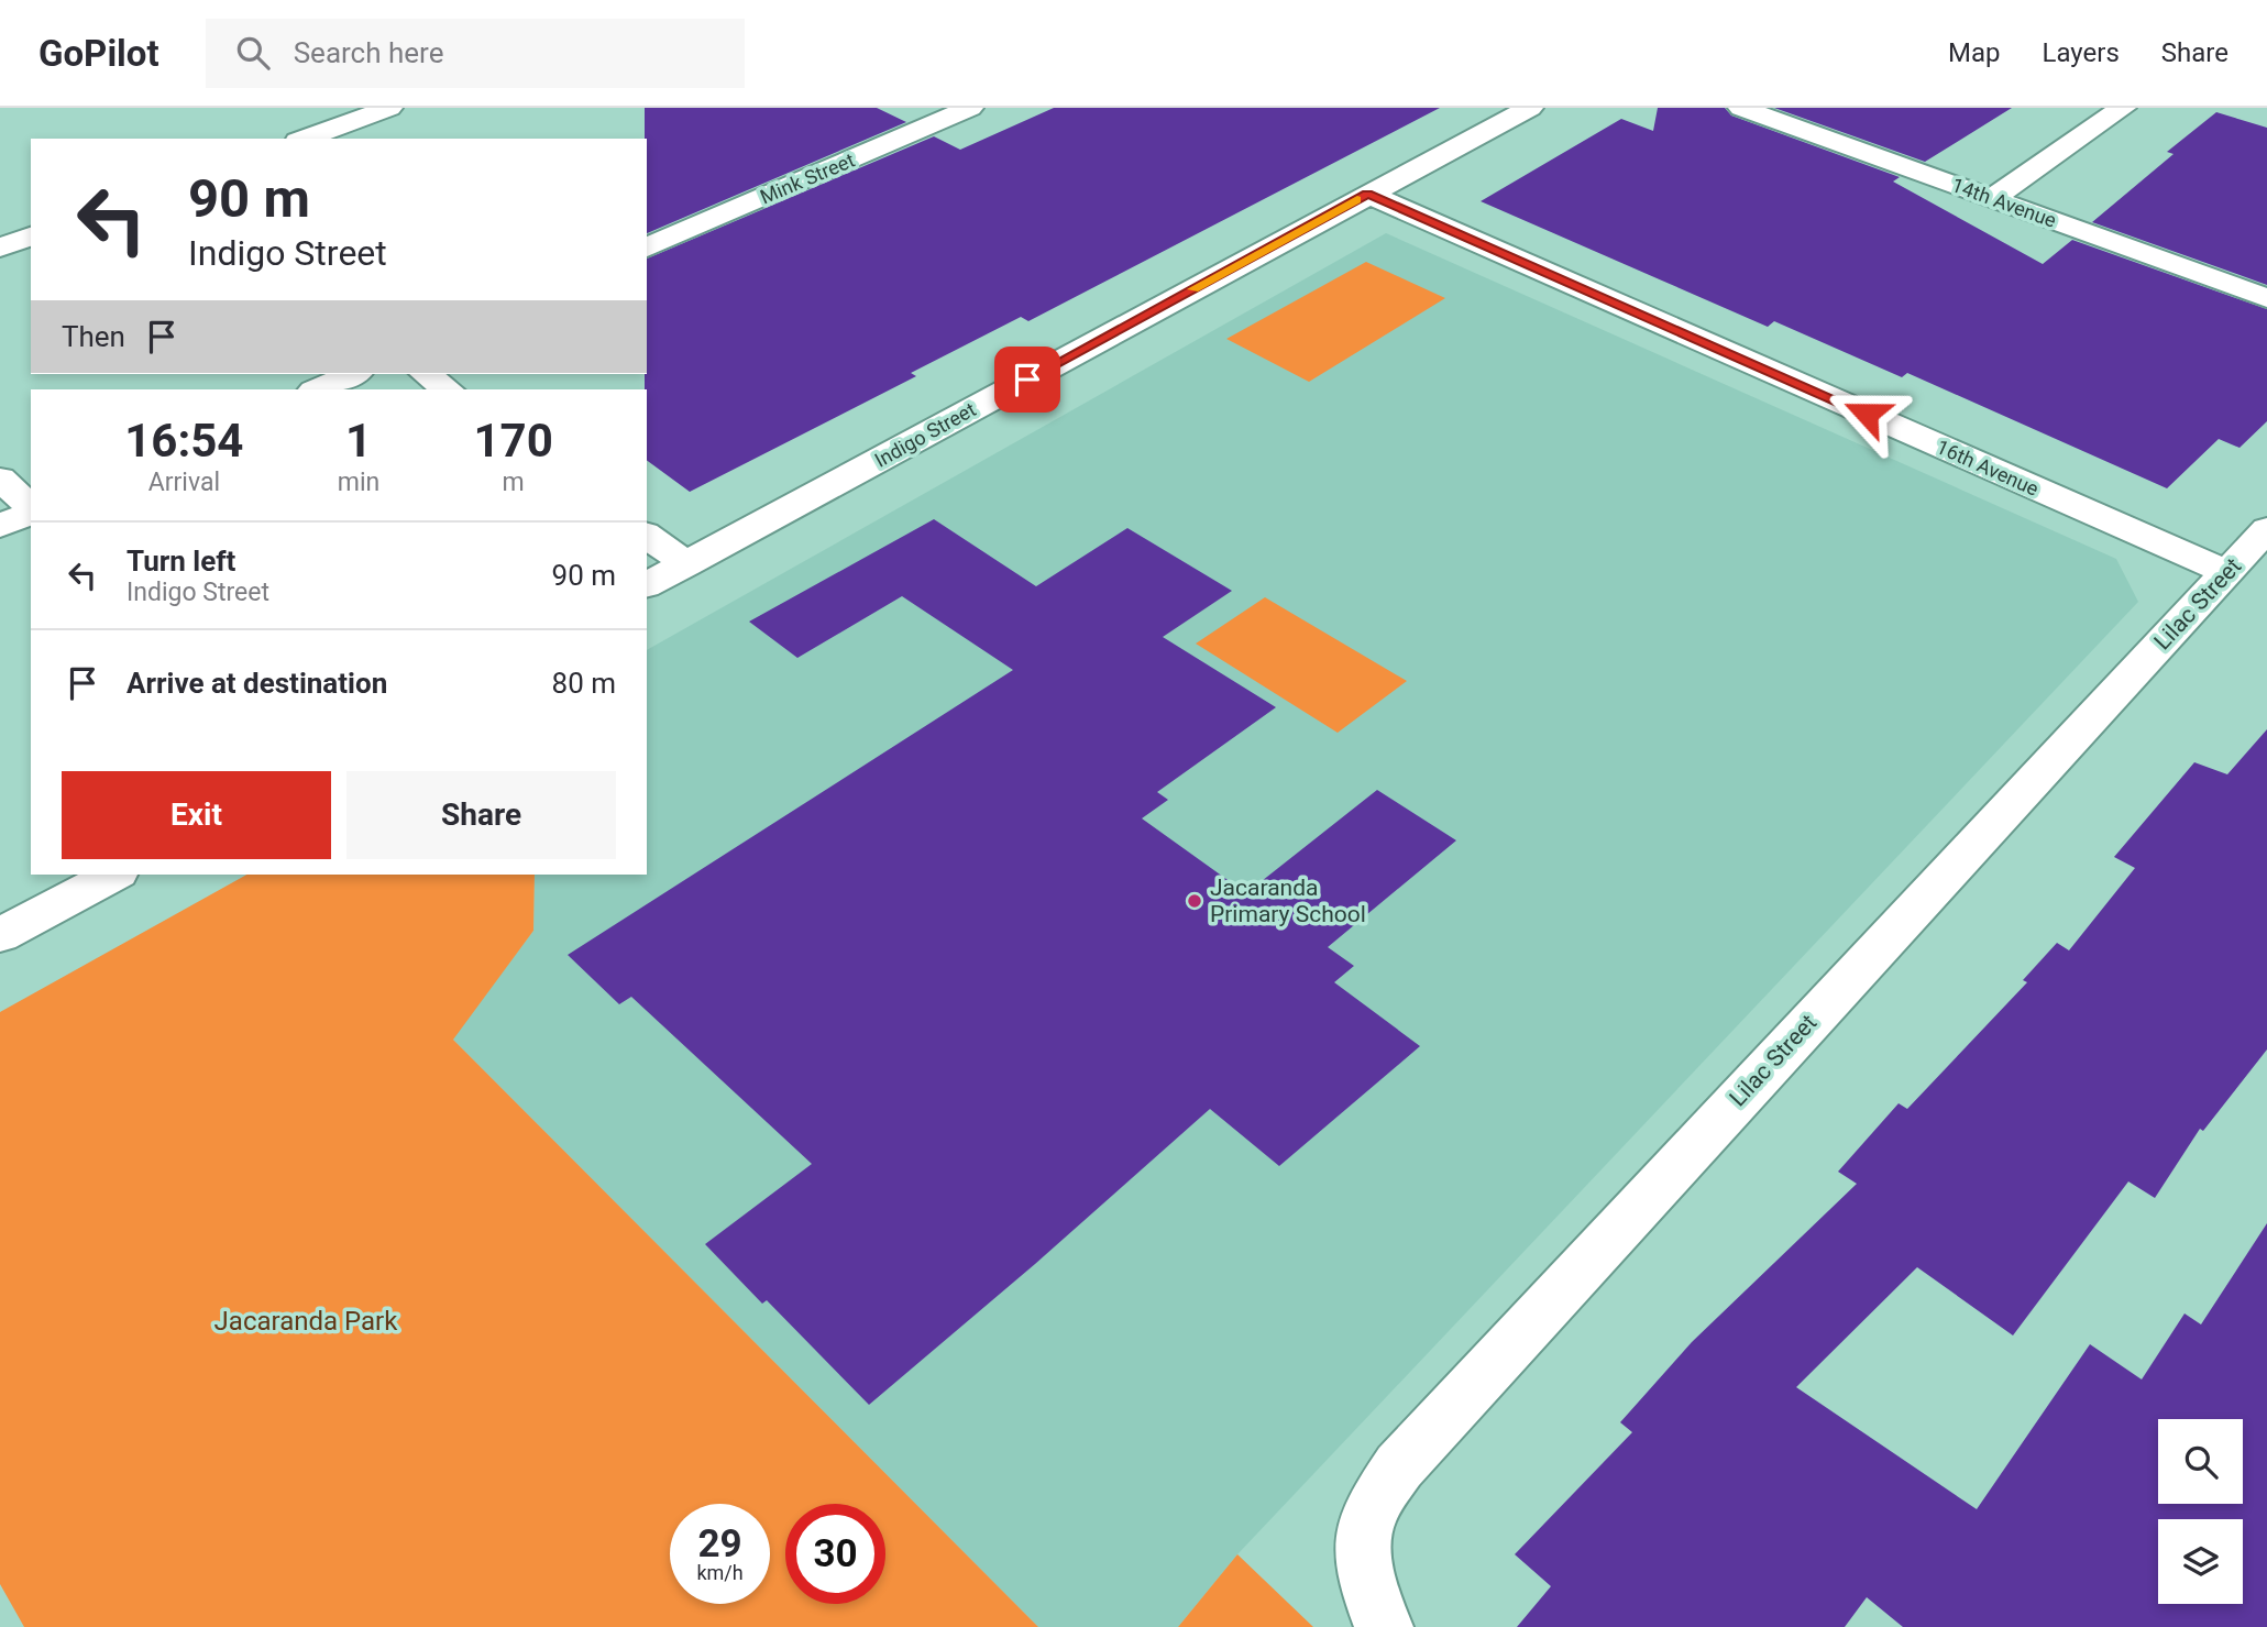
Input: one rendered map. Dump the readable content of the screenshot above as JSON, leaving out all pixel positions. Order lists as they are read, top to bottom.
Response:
{
  "streets": {
    "street": [
      "Mink Street",
      "14th Avenue",
      "Indigo Street",
      "16th Avenue",
      "Lilac Street"
    ]
  },
  "crossings": [
    ["Indigo Street", "16th Avenue"],
    ["16th Avenue", "Lilac Street"]
  ],
  "parks": ["Jacaranda Park"],
  "places": ["Jacaranda Primary School"],
  "page": {
    "header": "GoPilot",
    "search": "Search here",
    "nav": ["Map", "Layers", "Share"],
    "turn": ["90 m", "Indigo Street"],
    "then": "Then",
    "eta": [
      "16:54",
      "Arrival",
      "1",
      "min",
      "170",
      "m"
    ],
    "list": [
      {
        "name": "Turn left",
        "note": "Indigo Street",
        "value": "90 m"
      },
      {
        "name": "Arrive at destination",
        "value": "80 m"
      }
    ],
    "buttons": ["Exit", "Share"],
    "speed": "29 km/h",
    "limit": "30"
  }
}
